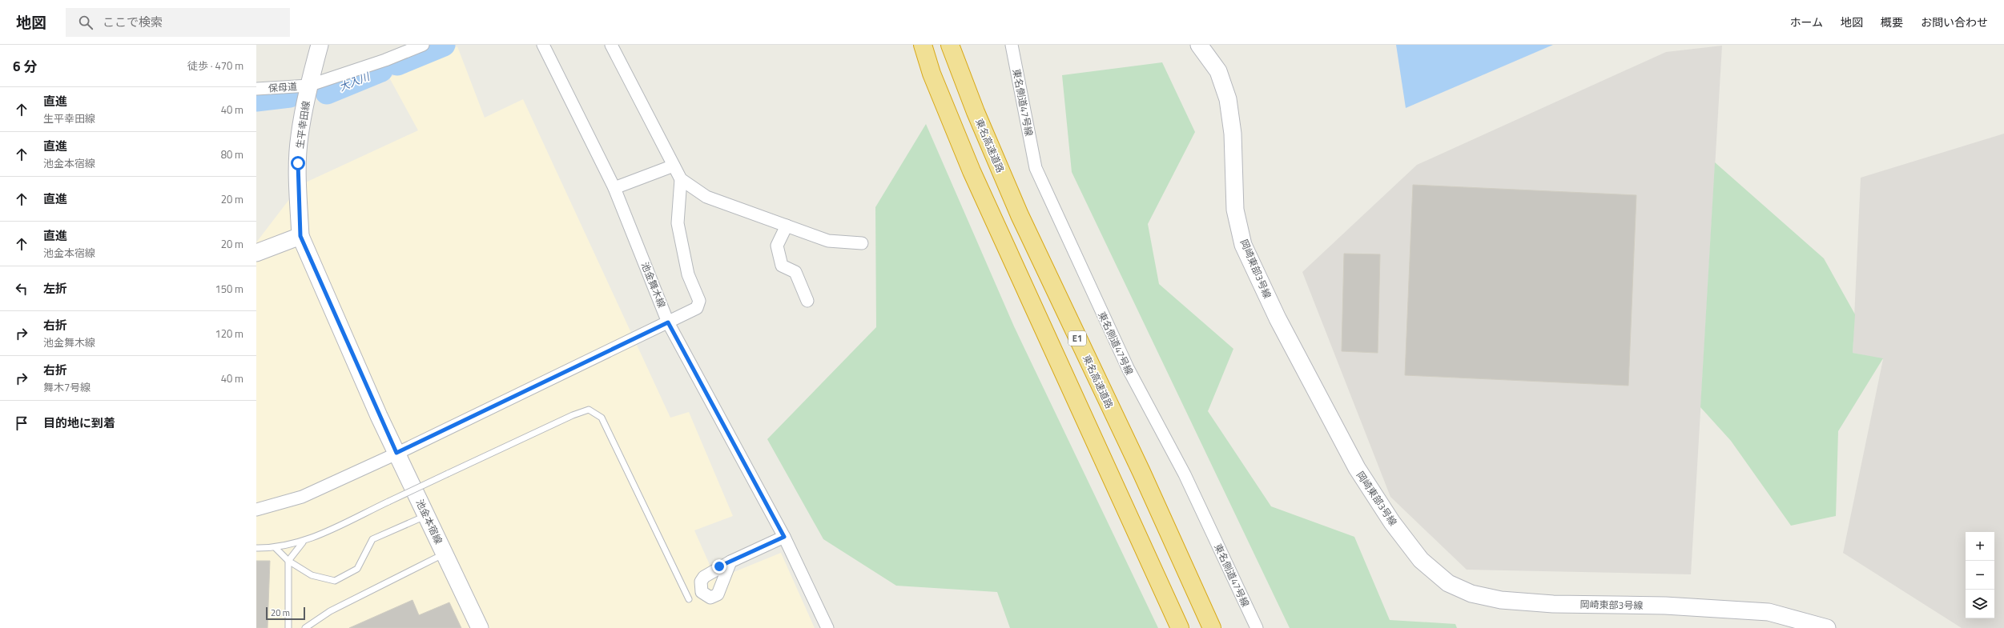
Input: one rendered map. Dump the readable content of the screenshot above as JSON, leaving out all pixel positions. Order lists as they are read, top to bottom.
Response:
{
  "streets": {
    "highway": ["東名高速道路", "E1"],
    "street": [
      "保母道",
      "東名側道47号線",
      "生平幸田線",
      "岡崎東部3号線",
      "池金舞木線",
      "池金本宿線"
    ]
  },
  "crossings": [
    ["保母道", "生平幸田線"],
    ["生平幸田線", "池金本宿線"]
  ],
  "water": ["大入川"],
  "scale_bar": "20 m",
  "page": {
    "header": "地図",
    "search": "ここで検索",
    "nav": [
      "ホーム",
      "地図",
      "概要",
      "お問い合わせ"
    ],
    "heading": ["6 分", "徒歩 · 470 m"],
    "list": [
      ["直進", "生平幸田線", "40 m"],
      ["直進", "池金本宿線", "80 m"],
      ["直進", "20 m"],
      ["直進", "池金本宿線", "20 m"],
      ["左折", "150 m"],
      ["右折", "池金舞木線", "120 m"],
      ["右折", "舞木7号線", "40 m"],
      "目的地に到着"
    ],
    "map_buttons": ["+", "−"],
    "scale": "20 m"
  }
}
